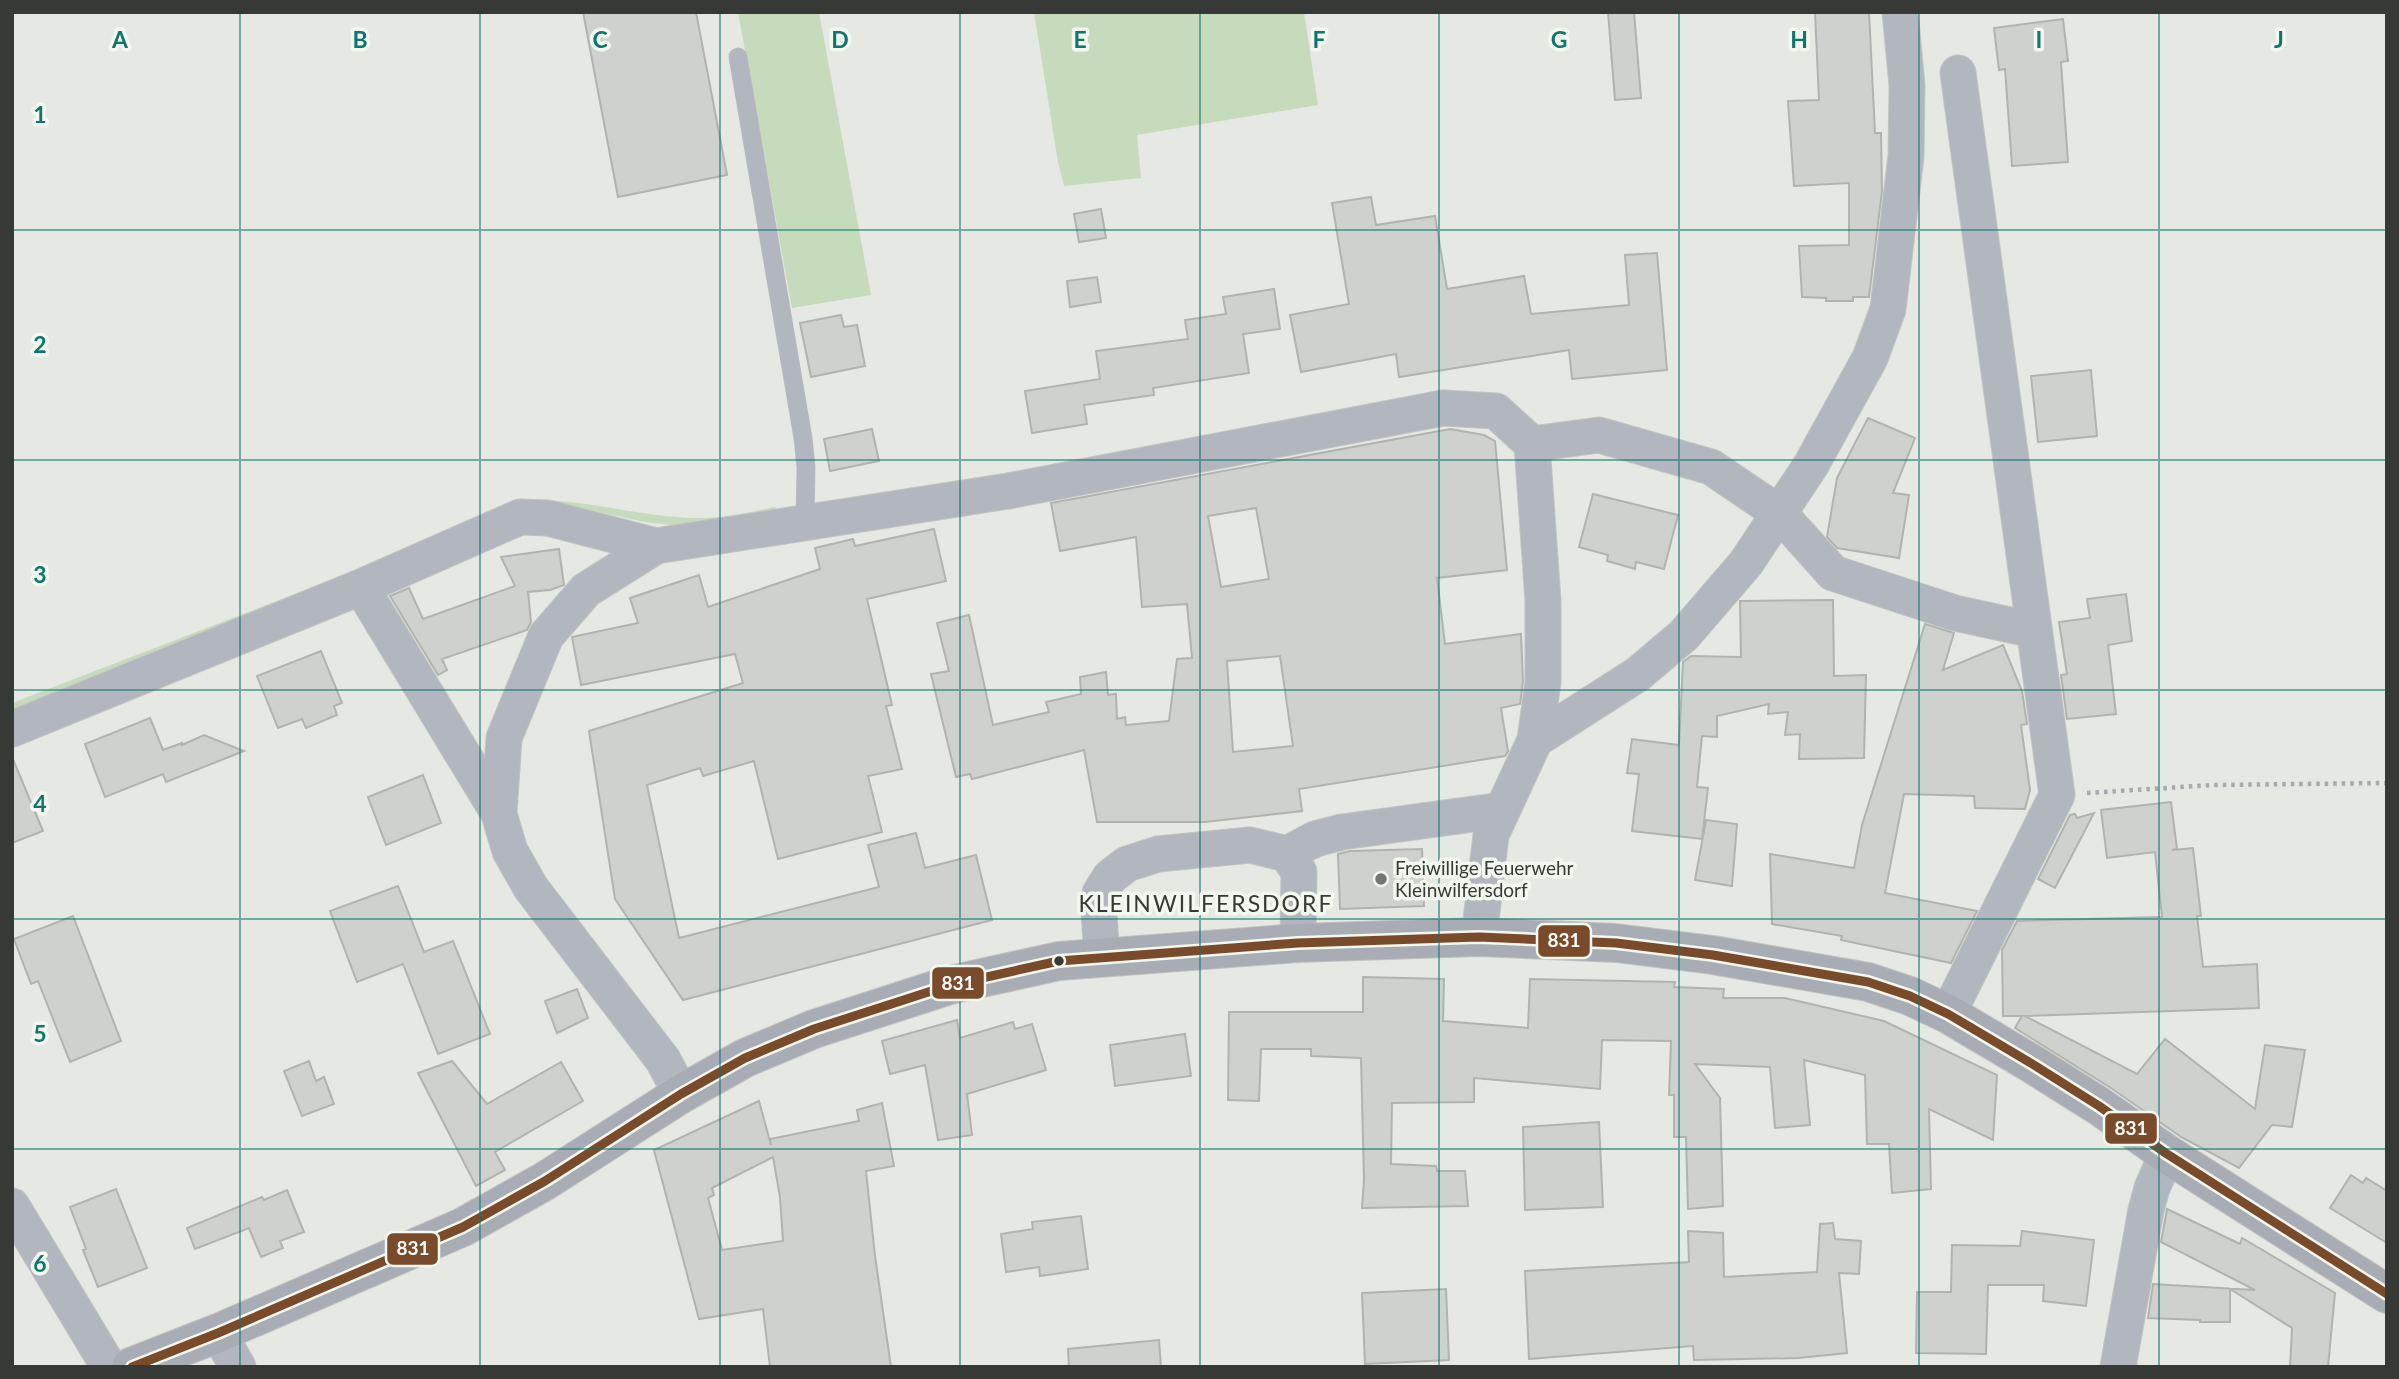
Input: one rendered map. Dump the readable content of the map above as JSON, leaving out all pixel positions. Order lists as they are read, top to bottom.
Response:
{
  "districts": ["KLEINWILFERSDORF"],
  "places": ["Freiwillige Feuerwehr Kleinwilfersdorf"],
  "lines": ["transit line 831"],
  "grid": {
    "columns": [
      "A",
      "B",
      "C",
      "D",
      "E",
      "F",
      "G",
      "H",
      "I",
      "J"
    ],
    "rows": [
      "1",
      "2",
      "3",
      "4",
      "5",
      "6"
    ]
  }
}
